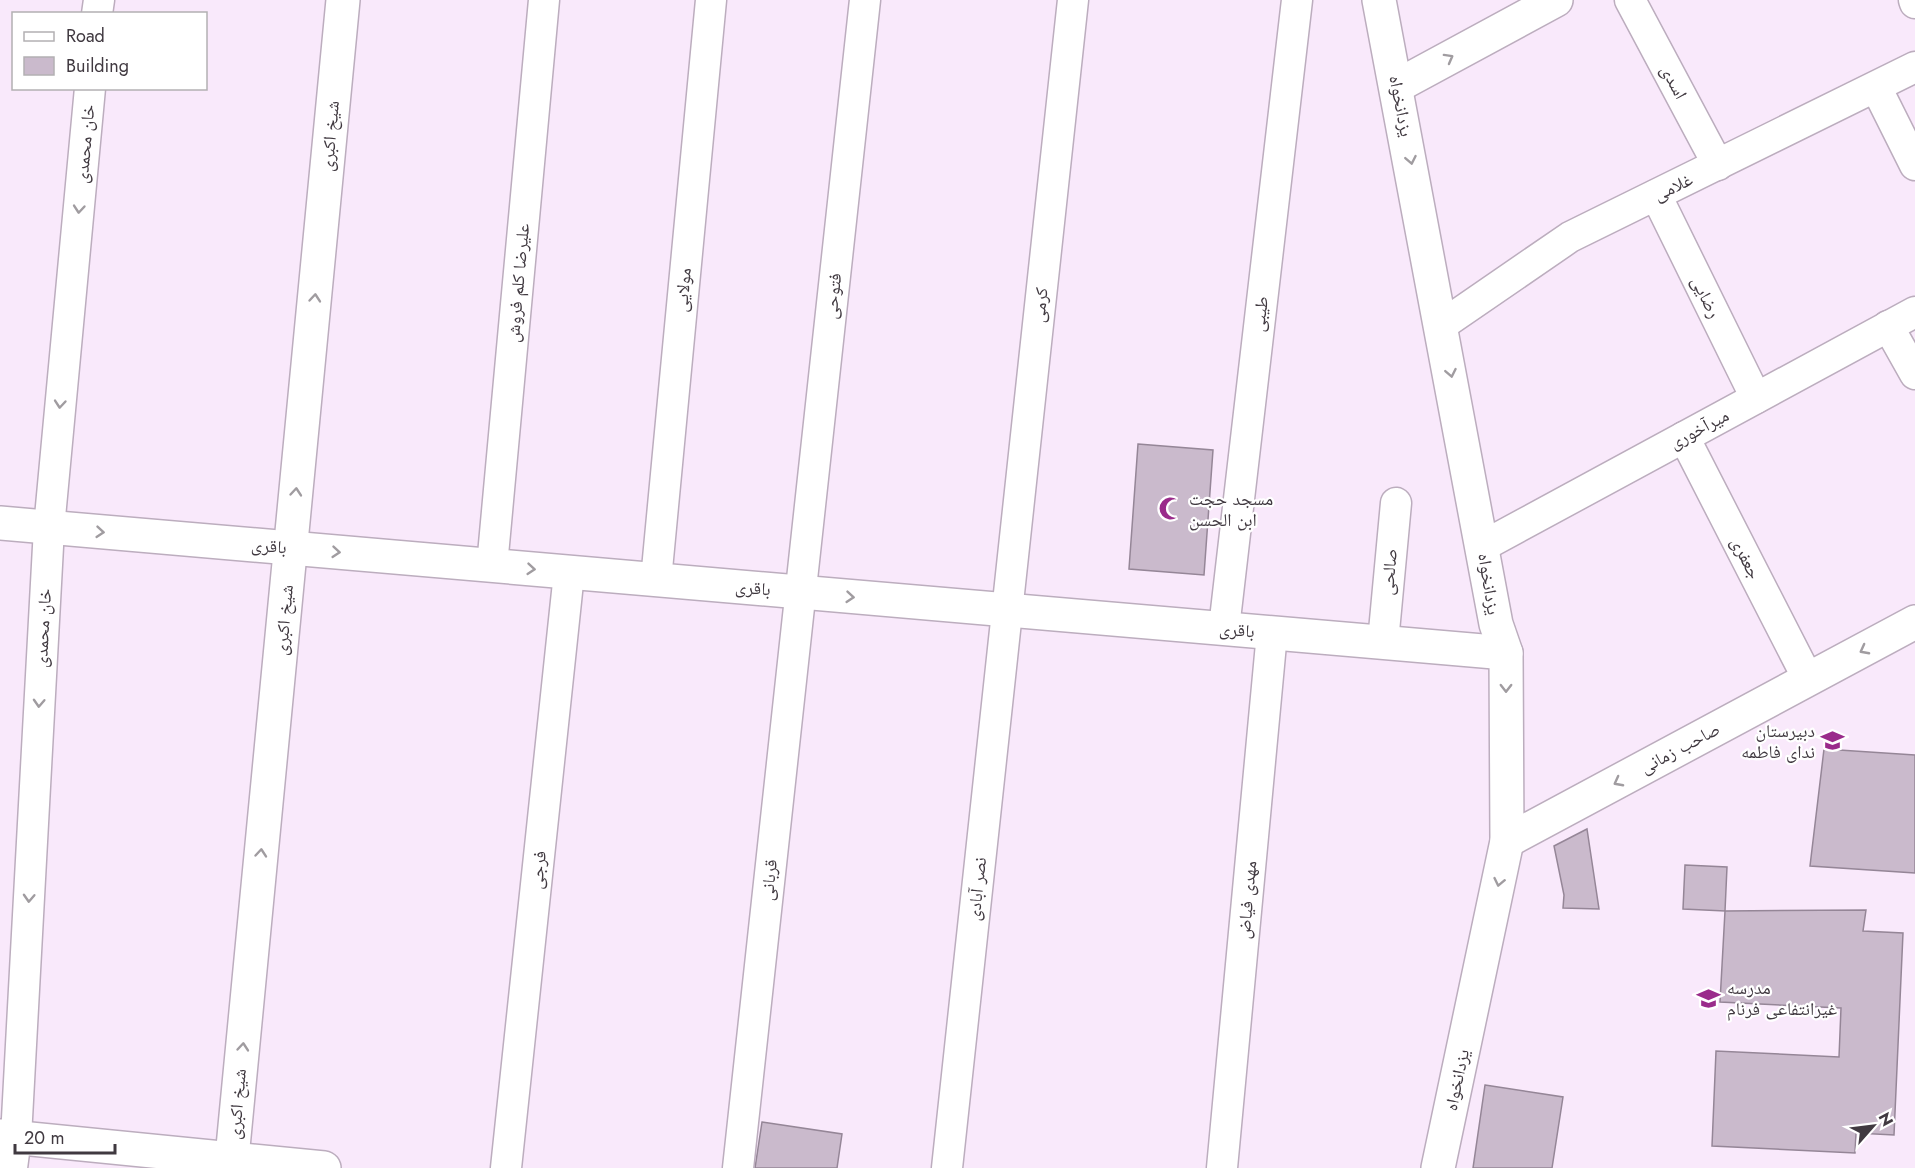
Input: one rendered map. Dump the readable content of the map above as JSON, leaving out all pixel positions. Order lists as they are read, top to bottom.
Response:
{
  "streets": {
    "street": [
      "اسدی",
      "یزدانخواه",
      "شیخ اکبری",
      "خان محمدی",
      "غلامی",
      "علیرضا کلم فروش",
      "مولایی",
      "فتوحی",
      "رضایی",
      "کرمی",
      "طیبی",
      "میرآخوری",
      "باقری",
      "جعفری",
      "صالحی",
      "صاحب زمانی",
      "فرجی",
      "قربانی",
      "نصر آبادی",
      "مهدی فیاض"
    ]
  },
  "crossings": [
    ["اسدی", "غلامی"],
    ["یزدانخواه", "غلامی"],
    ["یزدانخواه", "میرآخوری"],
    ["یزدانخواه", "باقری"],
    ["یزدانخواه", "صاحب زمانی"],
    ["شیخ اکبری", "باقری"],
    ["خان محمدی", "باقری"],
    ["غلامی", "رضایی"],
    ["علیرضا کلم فروش", "باقری"],
    ["مولایی", "باقری"],
    ["فتوحی", "باقری"],
    ["فتوحی", "قربانی"],
    ["رضایی", "میرآخوری"],
    ["کرمی", "باقری"],
    ["کرمی", "نصر آبادی"],
    ["طیبی", "باقری"],
    ["میرآخوری", "جعفری"],
    ["باقری", "صالحی"],
    ["باقری", "فرجی"],
    ["باقری", "قربانی"],
    ["باقری", "نصر آبادی"],
    ["باقری", "مهدی فیاض"],
    ["جعفری", "صاحب زمانی"]
  ],
  "one_way": [
    "یزدانخواه",
    "شیخ اکبری",
    "خان محمدی",
    "باقری",
    "صاحب زمانی"
  ],
  "places": {
    "mosque": ["مسجد حجت ابن الحسن"],
    "school or university": ["دبیرستان ندای فاطمه", "مدرسه غیرانتفاعی فرنام"]
  },
  "legend": ["Road", "Building"],
  "scale_bar": "20 m",
  "north": "top right"
}
